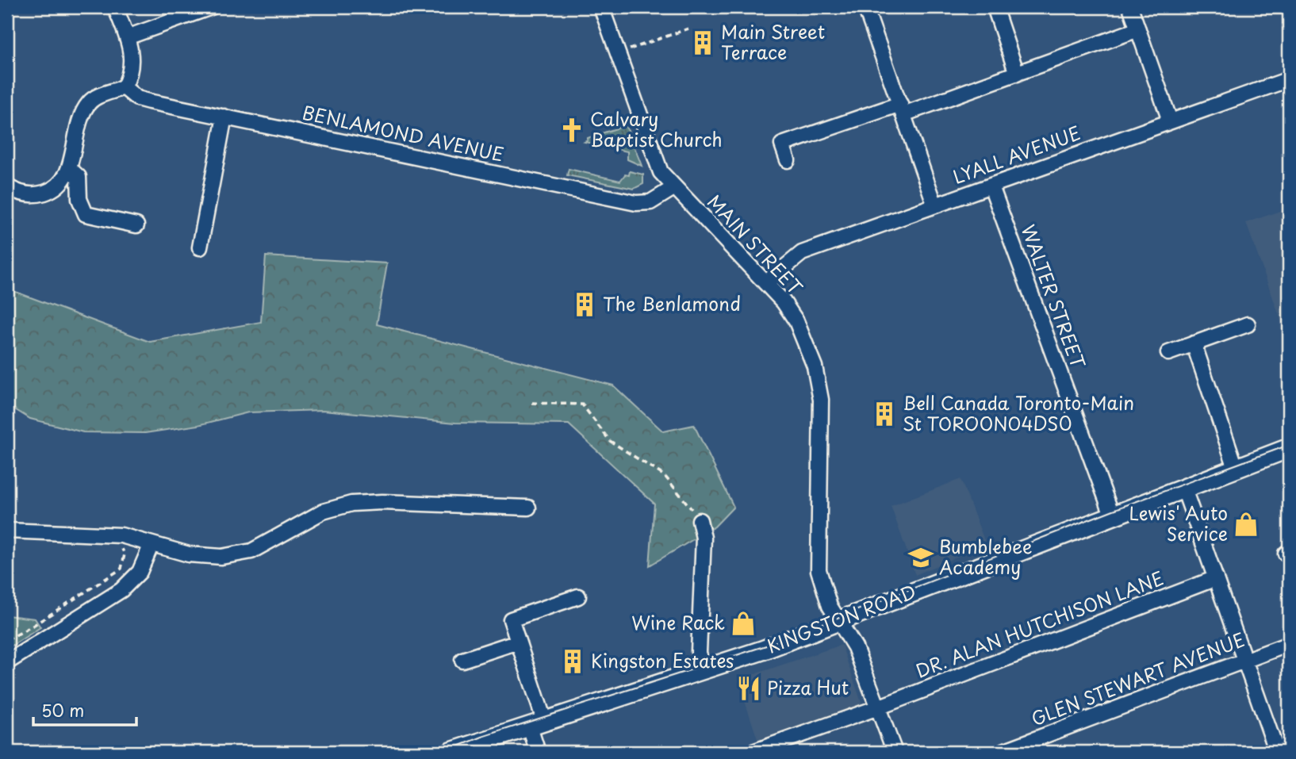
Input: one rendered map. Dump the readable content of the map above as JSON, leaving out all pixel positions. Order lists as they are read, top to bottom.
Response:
{
  "streets": {
    "main road": ["KINGSTON ROAD"],
    "street": [
      "BENLAMOND AVENUE",
      "LYALL AVENUE",
      "MAIN STREET",
      "WALTER STREET",
      "DR. ALAN HUTCHISON LANE",
      "GLEN STEWART AVENUE"
    ]
  },
  "crossings": [
    ["BENLAMOND AVENUE", "MAIN STREET"],
    ["LYALL AVENUE", "MAIN STREET"],
    ["LYALL AVENUE", "WALTER STREET"],
    ["MAIN STREET", "KINGSTON ROAD"],
    ["MAIN STREET", "DR. ALAN HUTCHISON LANE"],
    ["WALTER STREET", "KINGSTON ROAD"]
  ],
  "places": {
    "building": [
      "Main Street Terrace",
      "The Benlamond",
      "Bell Canada Toronto-Main St TOROON04DS0",
      "Kingston Estates"
    ],
    "church": ["Calvary Baptist Church"],
    "shop": ["Lewis' Auto Service", "Wine Rack"],
    "school or university": ["Bumblebee Academy"],
    "restaurant": ["Pizza Hut"]
  },
  "scale_bar": "50 m"
}
